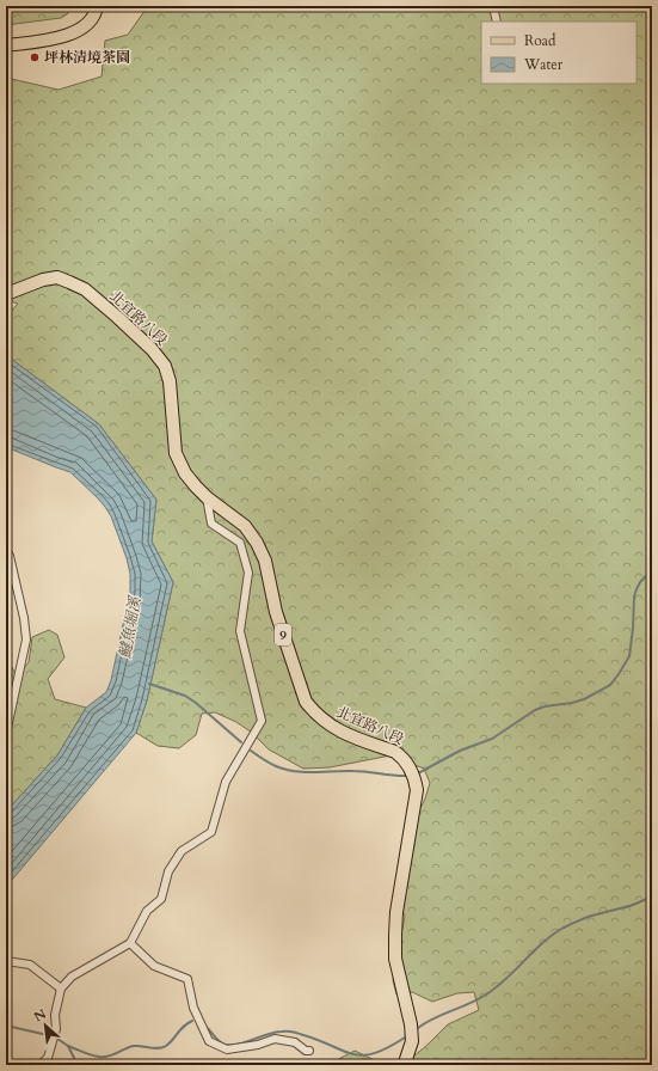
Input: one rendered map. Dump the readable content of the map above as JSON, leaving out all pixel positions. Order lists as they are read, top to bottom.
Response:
{
  "streets": {
    "main road": ["北宜路八段", "9"]
  },
  "water": ["𩻸魚堀溪"],
  "places": ["坪林清境茶園"],
  "legend": ["Road", "Water"],
  "north": "top left"
}
